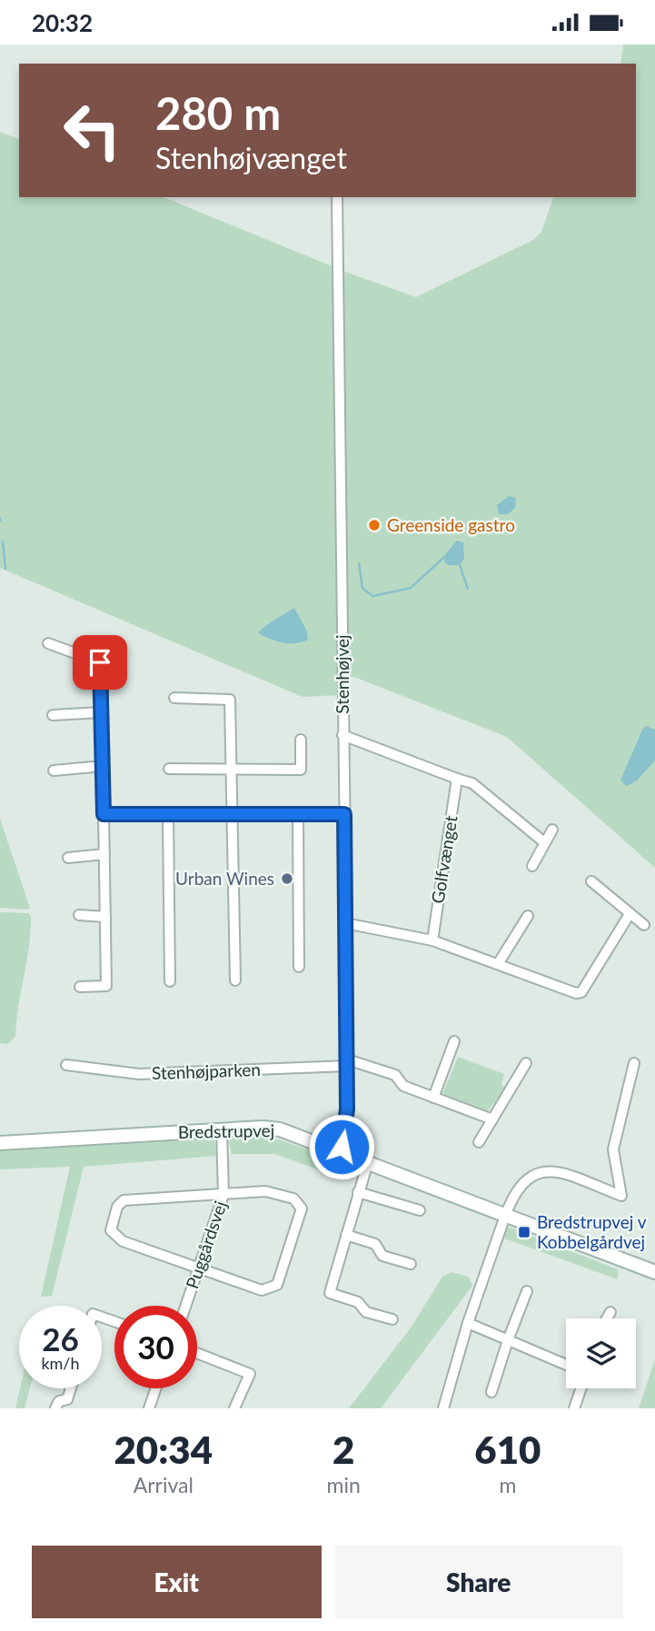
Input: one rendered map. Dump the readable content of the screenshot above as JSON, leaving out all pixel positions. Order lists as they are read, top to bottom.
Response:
{
  "streets": {
    "street": [
      "Stenhøjvej",
      "Golfvænget",
      "Stenhøjparken",
      "Bredstrupvej",
      "Puggårdsvej"
    ]
  },
  "crossings": [
    ["Stenhøjvej", "Stenhøjparken"],
    ["Stenhøjvej", "Bredstrupvej"],
    ["Bredstrupvej", "Puggårdsvej"]
  ],
  "places": {
    "other": ["Greenside gastro", "Urban Wines"],
    "transit": ["Bredstrupvej v Kobbelgårdvej"]
  },
  "page": {
    "status": "20:32",
    "turn": ["280 m", "Stenhøjvænget"],
    "speed": "26 km/h",
    "limit": "30",
    "eta": [
      "20:34",
      "Arrival",
      "2",
      "min",
      "610",
      "m"
    ],
    "buttons": ["Exit", "Share"]
  }
}
